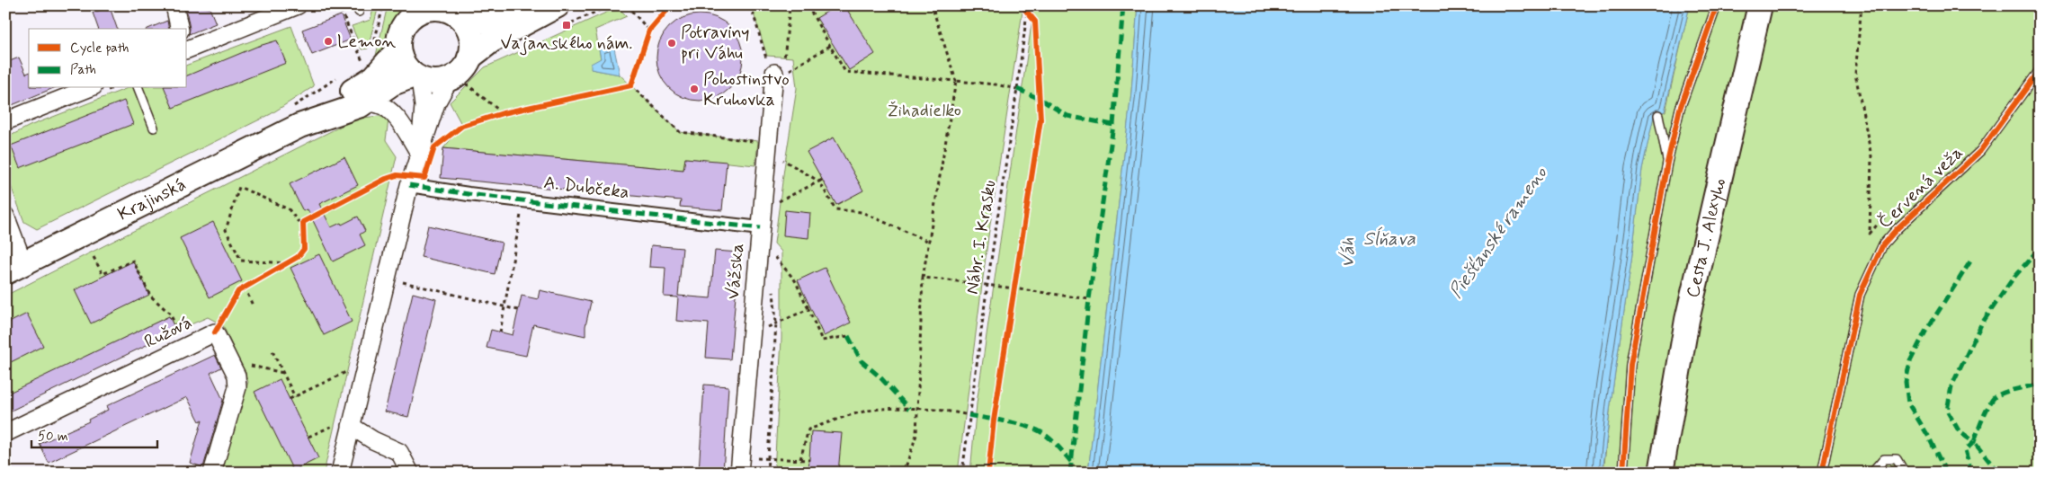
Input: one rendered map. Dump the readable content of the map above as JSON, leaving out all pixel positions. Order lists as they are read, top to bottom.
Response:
{
  "streets": {
    "main road": ["Krajinská", "Cesta J. Alexyho"],
    "street": ["A. Dubčeka", "Vážska", "Ružová"],
    "lane": ["Červená veža"],
    "path": ["Nábr. I. Krasku"]
  },
  "crossings": [
    ["A. Dubčeka", "Vážska"]
  ],
  "water": ["Piešťanské rameno", "Sĺňava", "Váh"],
  "parks": ["Žihadielko"],
  "places": {
    "transit": ["Vajanského nám."],
    "other": ["Lemon", "Potraviny pri Váhu", "Pohostinstvo Kruhovka"]
  },
  "legend": ["Cycle path", "Path"],
  "scale_bar": "50 m"
}
